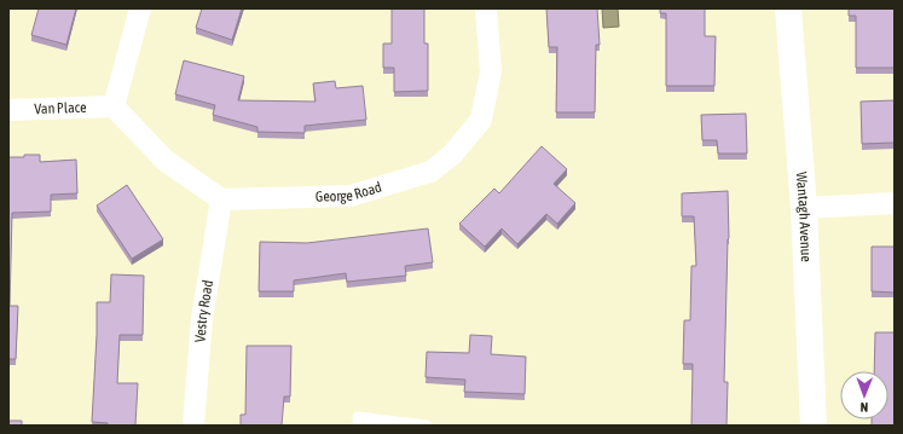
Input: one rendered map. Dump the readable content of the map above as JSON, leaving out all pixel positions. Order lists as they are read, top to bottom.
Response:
{
  "streets": {
    "main road": ["Wantagh Avenue"],
    "street": ["Van Place", "George Road", "Vestry Road"]
  },
  "crossings": [
    ["George Road", "Vestry Road"]
  ],
  "north": "bottom"
}
